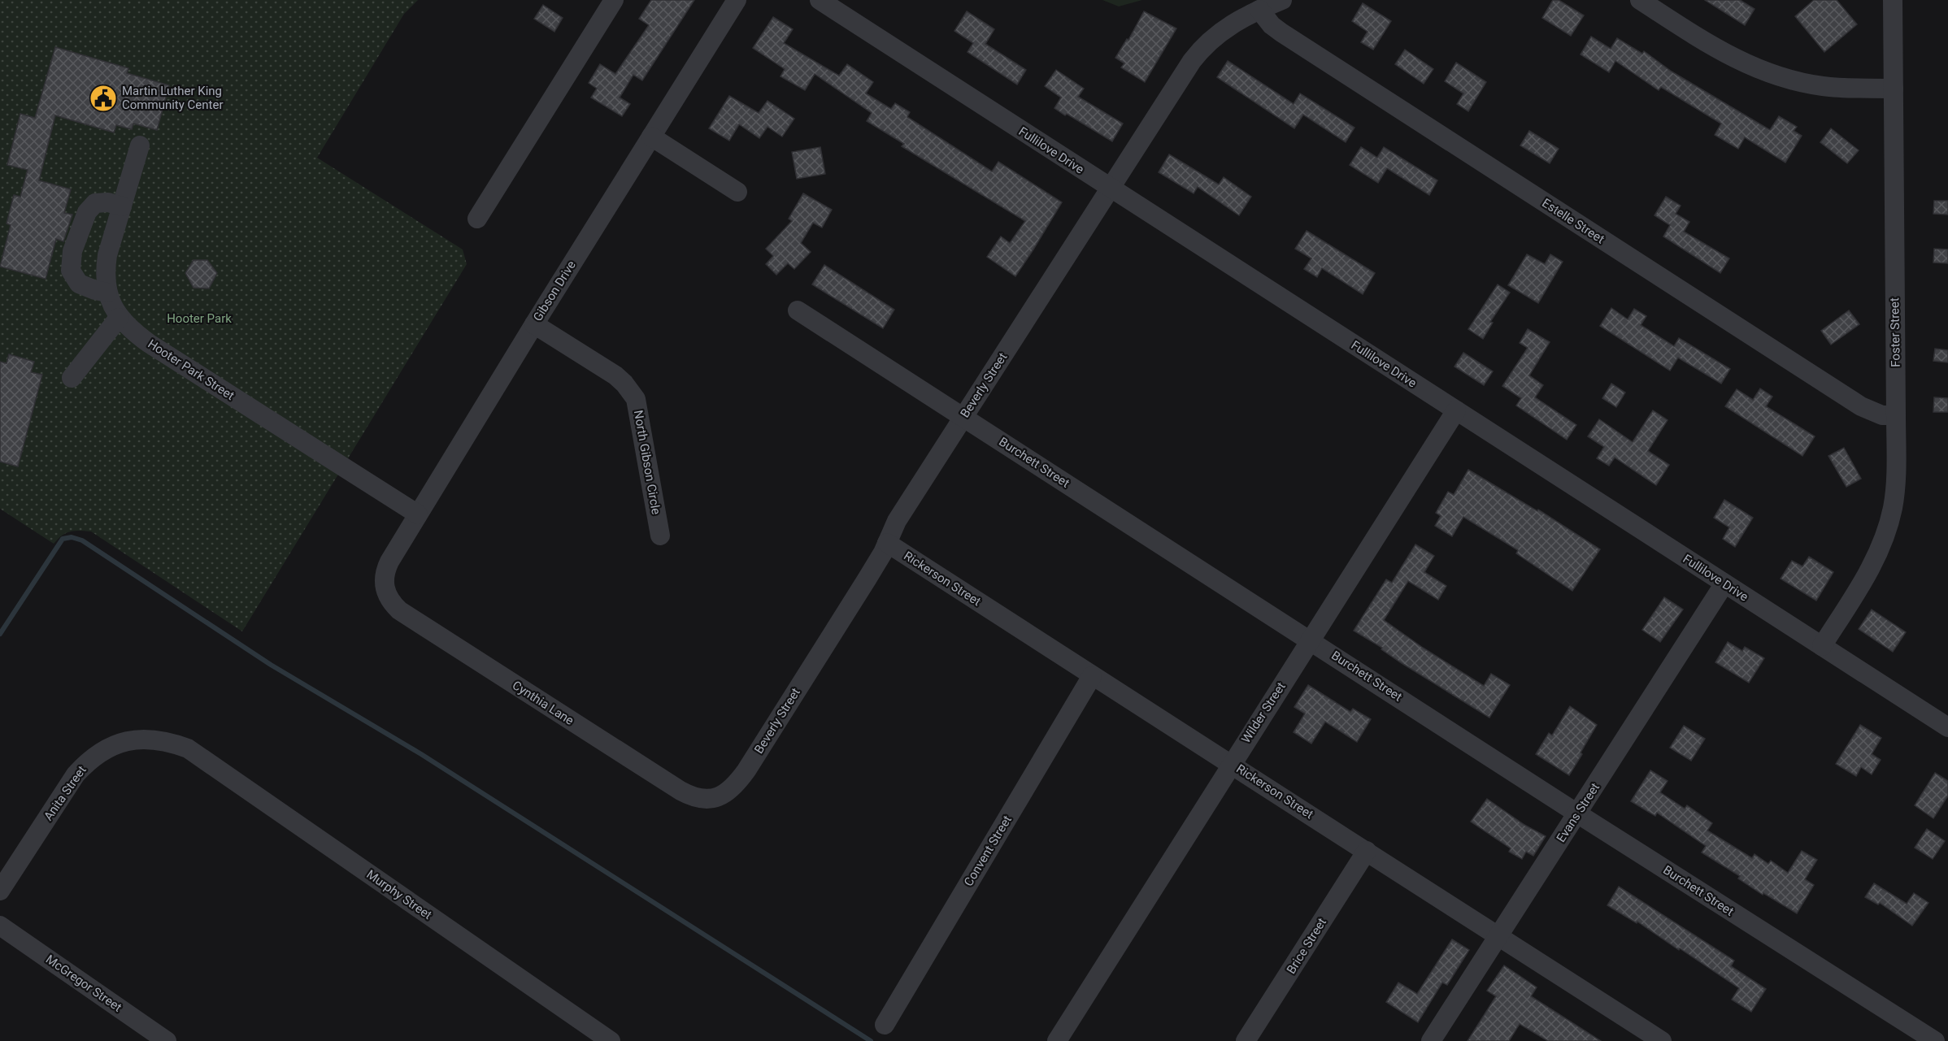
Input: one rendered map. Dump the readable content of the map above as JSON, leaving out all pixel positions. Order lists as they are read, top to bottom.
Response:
{
  "streets": {
    "street": [
      "Fullilove Drive",
      "Estelle Street",
      "Gibson Drive",
      "Foster Street",
      "Hooter Park Street",
      "Beverly Street",
      "North Gibson Circle",
      "Burchett Street",
      "Rickerson Street",
      "Cynthia Lane",
      "Wilder Street",
      "Anita Street",
      "Evans Street",
      "Convent Street",
      "Murphy Street",
      "Brice Street",
      "McGregor Street"
    ]
  },
  "crossings": [
    ["Fullilove Drive", "Foster Street"],
    ["Fullilove Drive", "Beverly Street"],
    ["Fullilove Drive", "Wilder Street"],
    ["Fullilove Drive", "Evans Street"],
    ["Estelle Street", "Foster Street"],
    ["Estelle Street", "Beverly Street"],
    ["Gibson Drive", "Hooter Park Street"],
    ["Gibson Drive", "North Gibson Circle"],
    ["Gibson Drive", "Cynthia Lane"],
    ["Beverly Street", "Burchett Street"],
    ["Beverly Street", "Rickerson Street"],
    ["Beverly Street", "Cynthia Lane"],
    ["Burchett Street", "Wilder Street"],
    ["Burchett Street", "Evans Street"],
    ["Rickerson Street", "Wilder Street"],
    ["Rickerson Street", "Evans Street"],
    ["Rickerson Street", "Convent Street"],
    ["Rickerson Street", "Brice Street"],
    ["Anita Street", "Murphy Street"]
  ],
  "parks": ["Hooter Park"],
  "places": {
    "public building": ["Martin Luther King Community Center"]
  }
}
